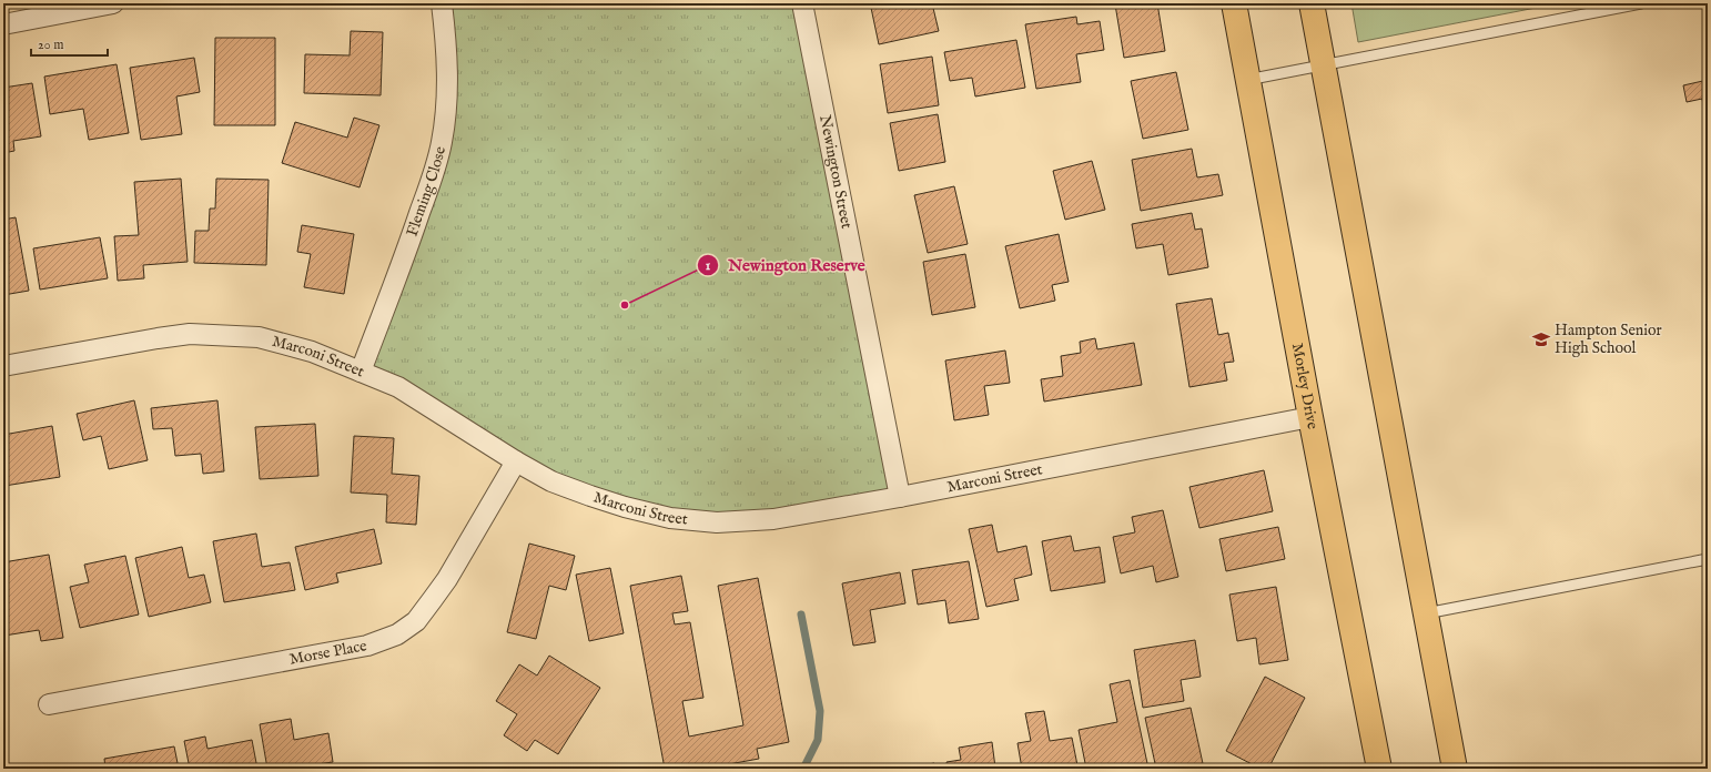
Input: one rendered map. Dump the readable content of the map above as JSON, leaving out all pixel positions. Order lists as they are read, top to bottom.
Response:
{
  "streets": {
    "main road": ["Morley Drive"],
    "street": [
      "Newington Street",
      "Fleming Close",
      "Marconi Street",
      "Morse Place"
    ]
  },
  "crossings": [
    ["Newington Street", "Marconi Street"],
    ["Fleming Close", "Marconi Street"],
    ["Marconi Street", "Morley Drive"],
    ["Marconi Street", "Morse Place"]
  ],
  "places": {
    "other": ["Newington Reserve"],
    "school or university": ["Hampton Senior High School"]
  },
  "scale_bar": "20 m"
}
